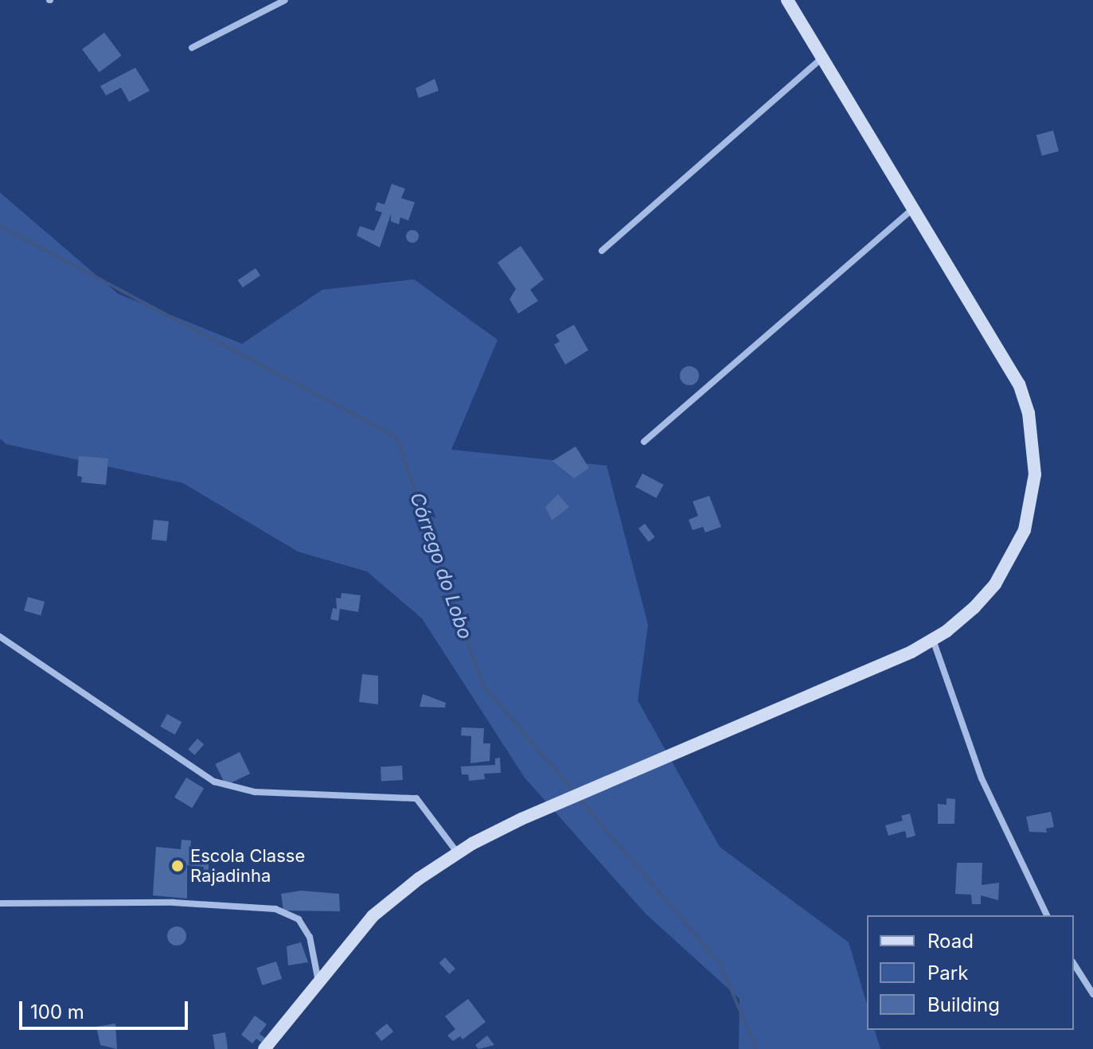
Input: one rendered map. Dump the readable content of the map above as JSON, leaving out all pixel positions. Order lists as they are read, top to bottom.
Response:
{
  "water": ["Córrego do Lobo"],
  "places": ["Escola Classe Rajadinha"],
  "legend": ["Road", "Park", "Building"],
  "scale_bar": "100 m"
}
